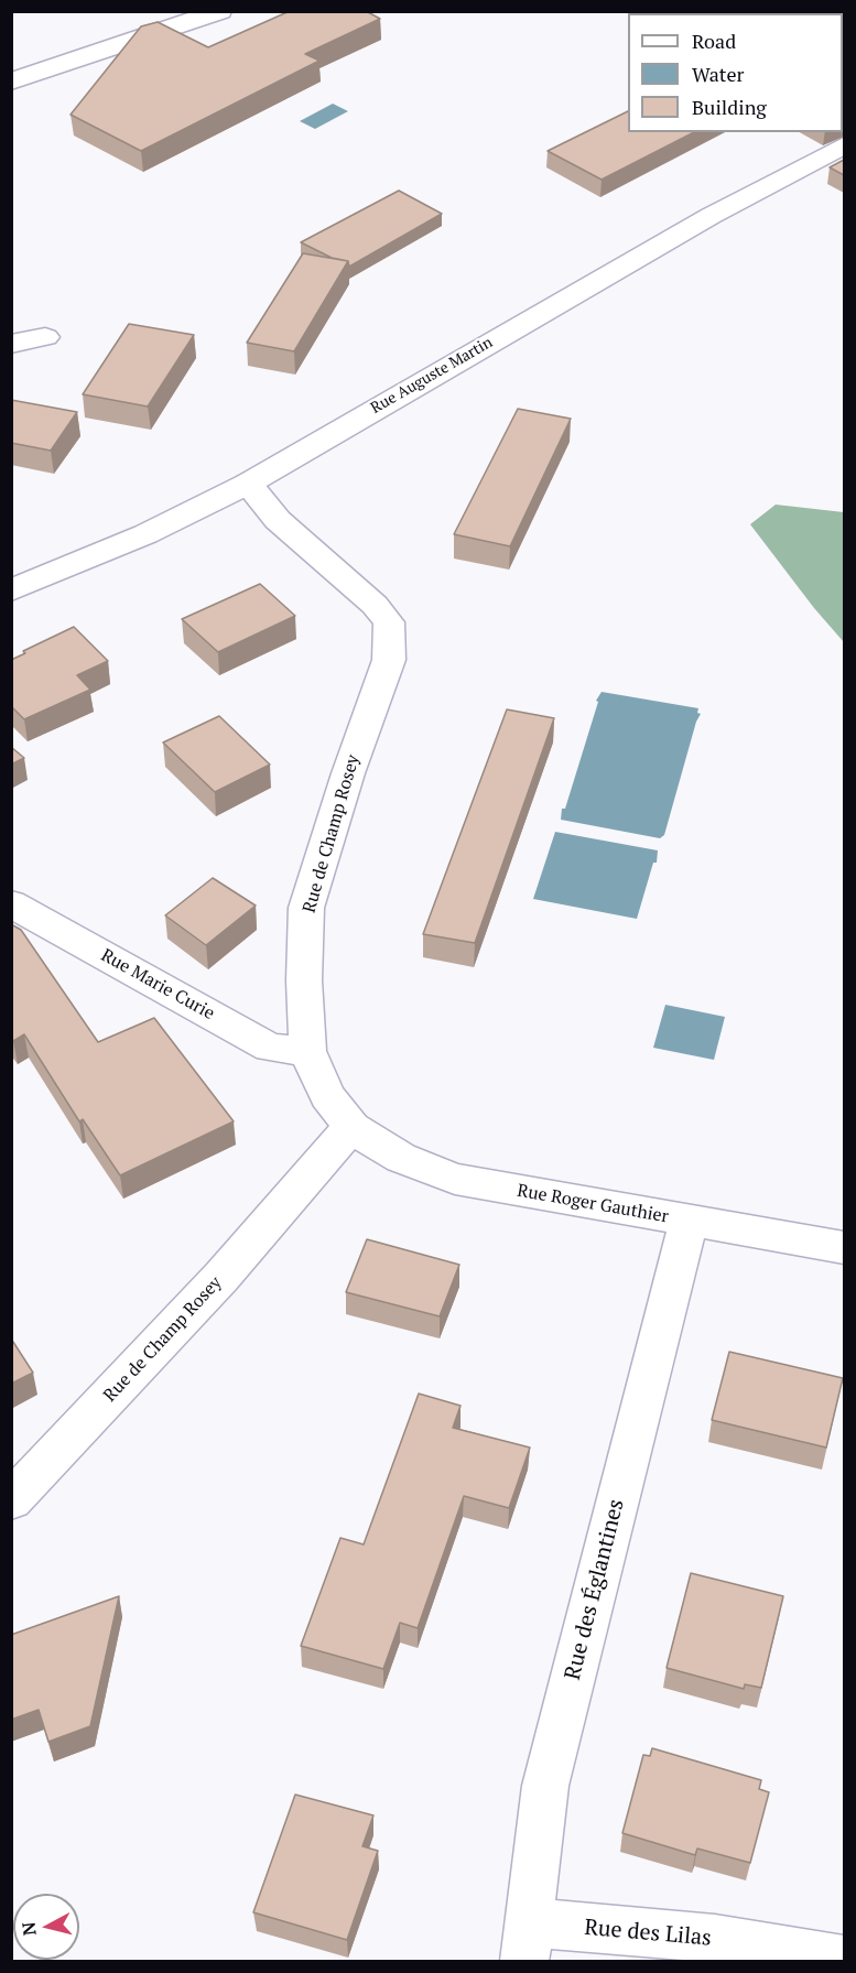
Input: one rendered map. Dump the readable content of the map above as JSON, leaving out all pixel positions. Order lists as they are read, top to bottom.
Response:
{
  "streets": {
    "street": [
      "Rue Auguste Martin",
      "Rue de Champ Rosey",
      "Rue Marie Curie",
      "Rue Roger Gauthier",
      "Rue des Églantines",
      "Rue des Lilas"
    ]
  },
  "crossings": [
    ["Rue Auguste Martin", "Rue de Champ Rosey"],
    ["Rue de Champ Rosey", "Rue Marie Curie"],
    ["Rue de Champ Rosey", "Rue Roger Gauthier"],
    ["Rue Roger Gauthier", "Rue des Églantines"],
    ["Rue des Églantines", "Rue des Lilas"]
  ],
  "legend": ["Road", "Water", "Building"],
  "north": "left"
}
